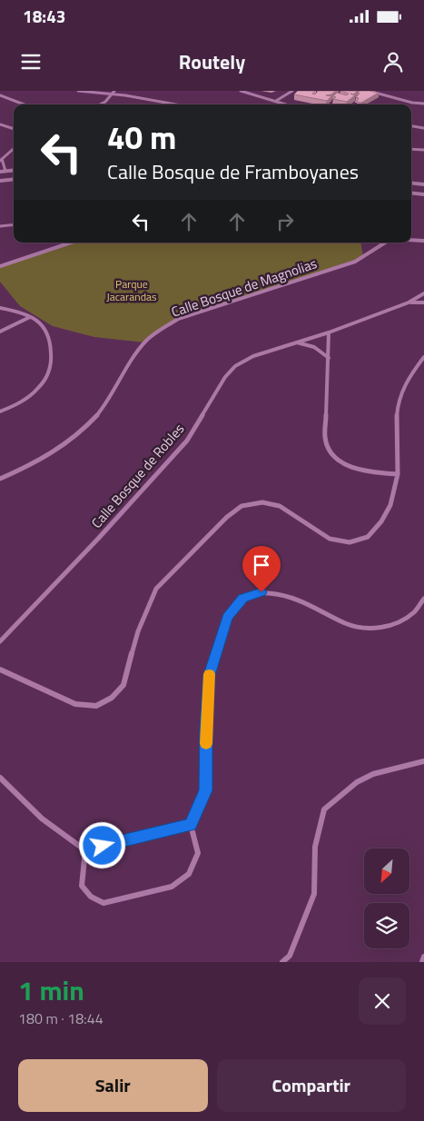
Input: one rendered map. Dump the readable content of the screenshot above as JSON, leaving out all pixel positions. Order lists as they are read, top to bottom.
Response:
{
  "streets": {
    "street": ["Calle Bosque de Magnolias", "Calle Bosque de Robles"]
  },
  "parks": ["Parque Jacarandas"],
  "north": "bottom left",
  "page": {
    "status": "18:43",
    "header": "Routely",
    "turn": ["40 m", "Calle Bosque de Framboyanes"],
    "heading": ["1 min", "180 m · 18:44"],
    "buttons": ["Salir", "Compartir"]
  }
}
